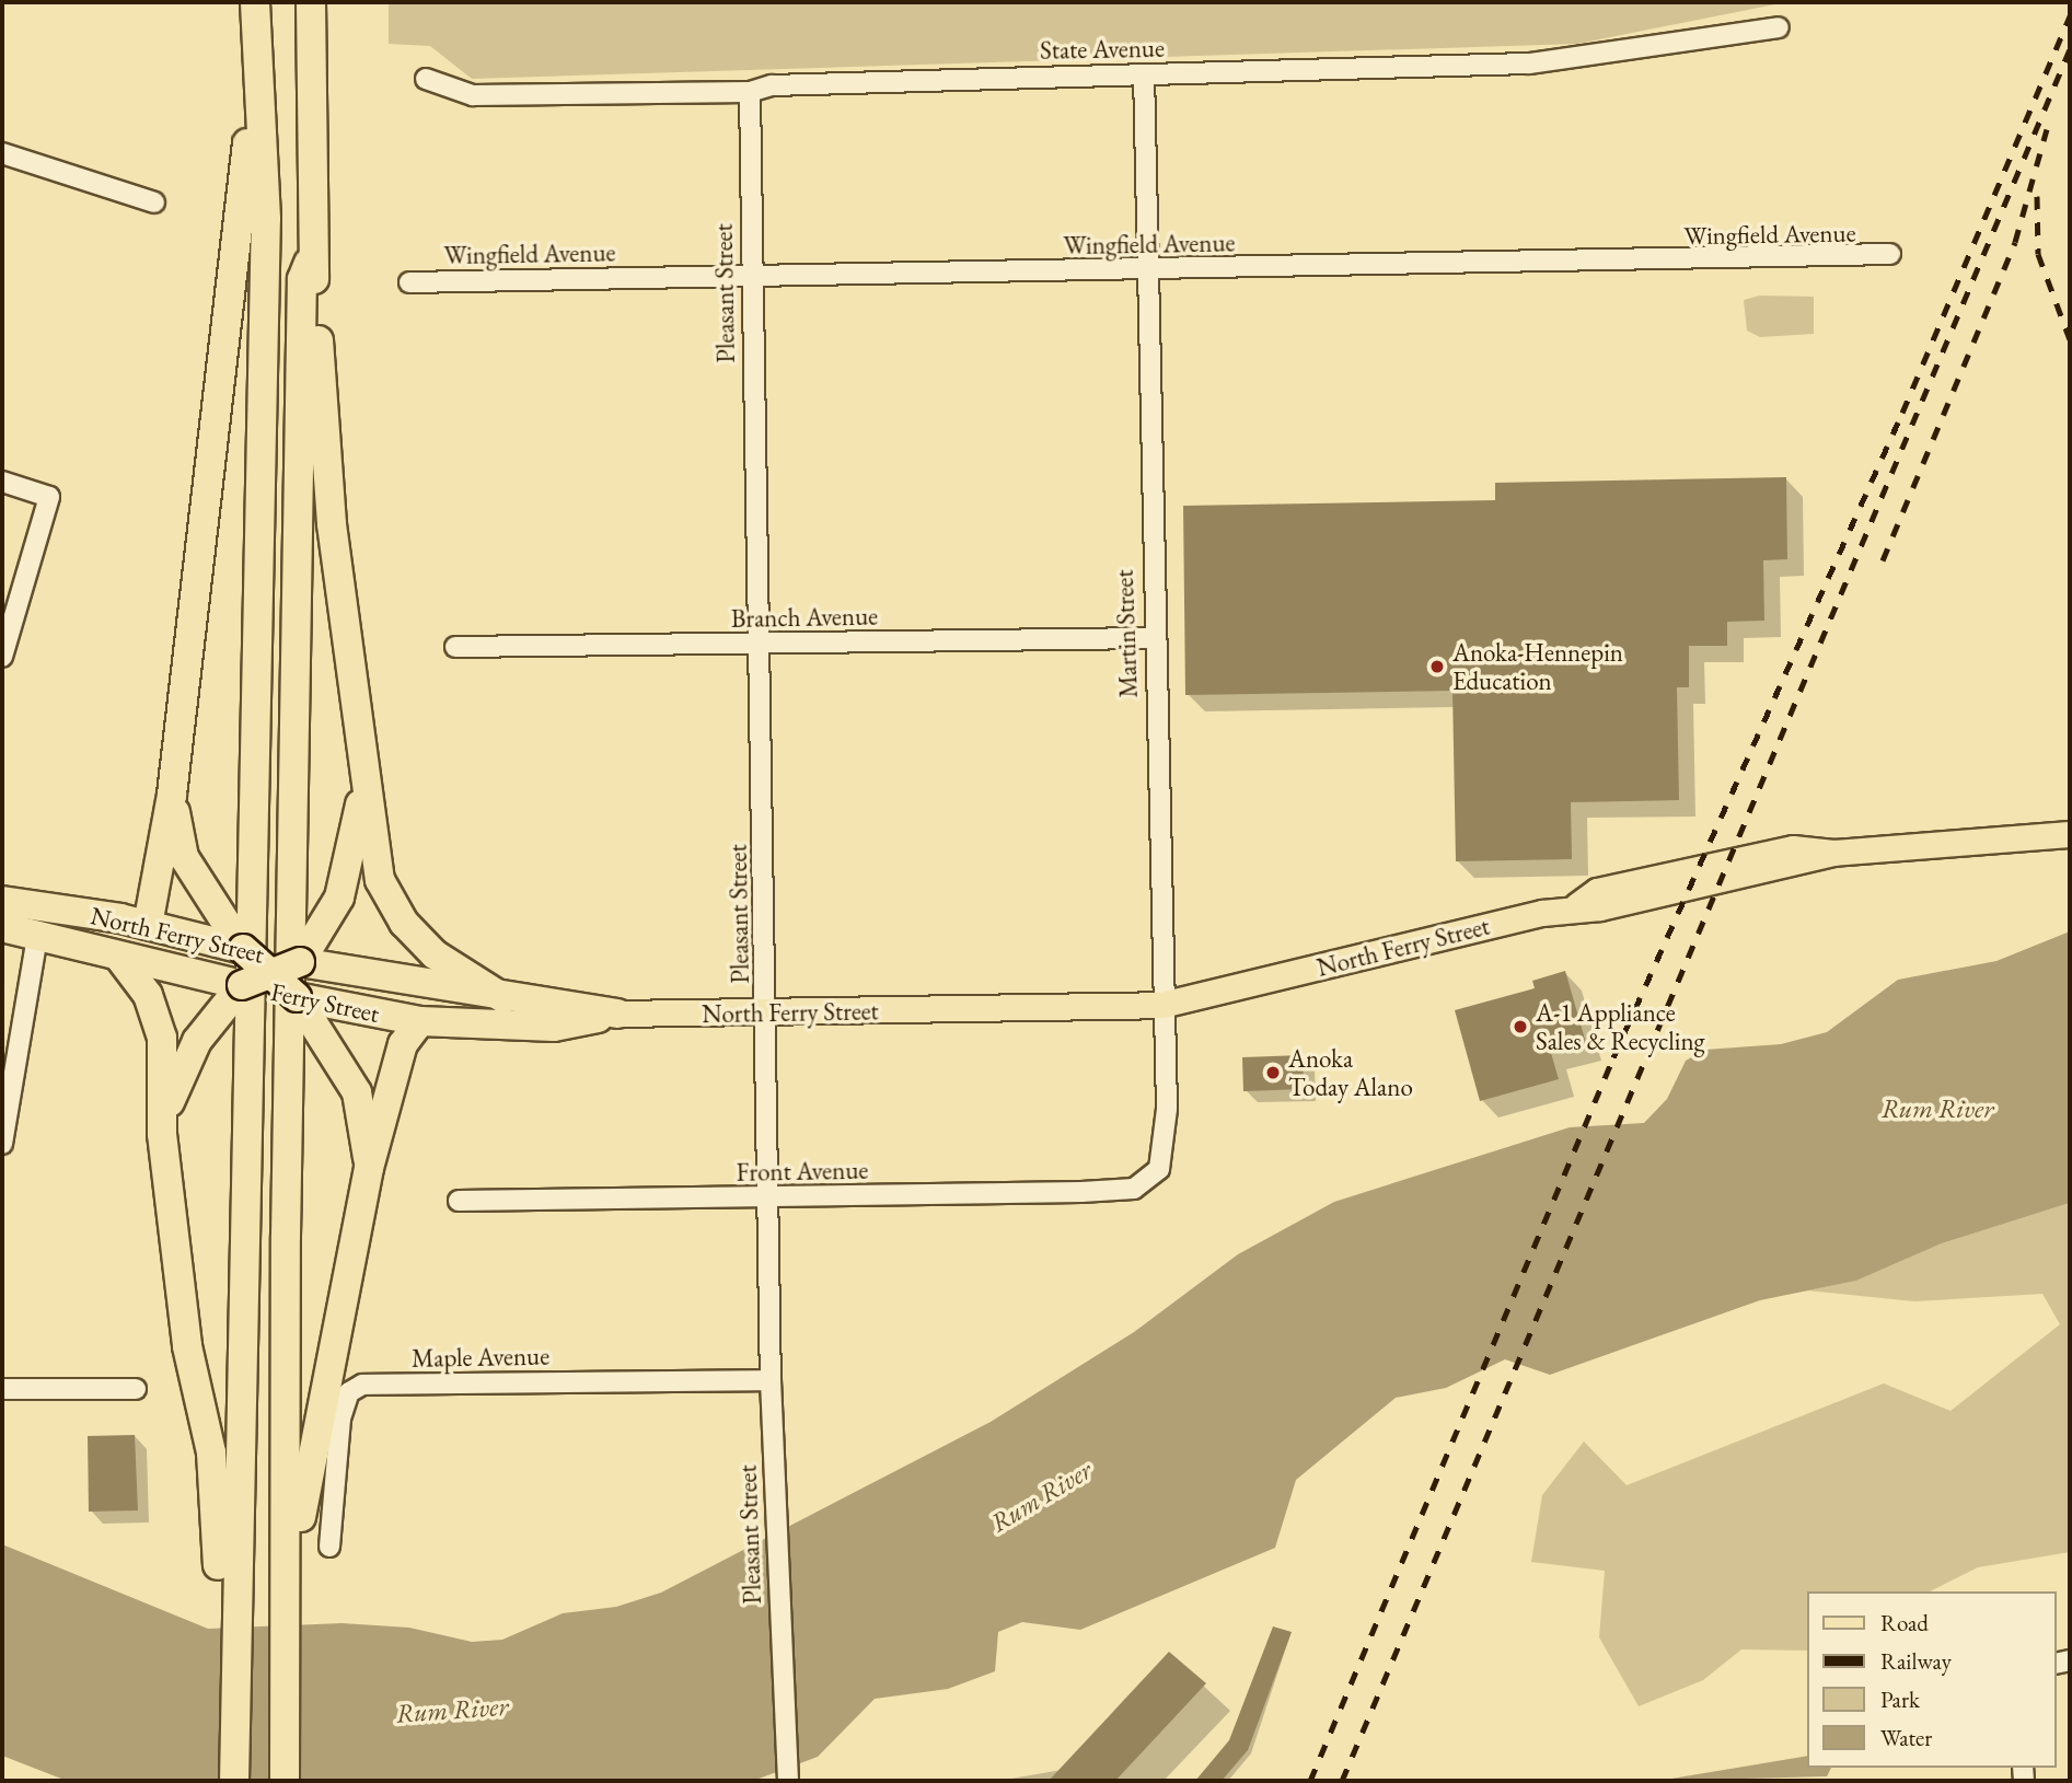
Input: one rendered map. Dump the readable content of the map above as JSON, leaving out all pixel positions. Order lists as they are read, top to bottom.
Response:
{
  "streets": {
    "highway": ["North Ferry Street", "Ferry Street"],
    "street": [
      "State Avenue",
      "Wingfield Avenue",
      "Pleasant Street",
      "Branch Avenue",
      "Martin Street",
      "Front Avenue",
      "Maple Avenue"
    ]
  },
  "crossings": [
    ["State Avenue", "Pleasant Street"],
    ["State Avenue", "Martin Street"],
    ["Wingfield Avenue", "Pleasant Street"],
    ["Wingfield Avenue", "Martin Street"],
    ["Pleasant Street", "Branch Avenue"],
    ["Pleasant Street", "North Ferry Street"],
    ["Pleasant Street", "Front Avenue"],
    ["Pleasant Street", "Maple Avenue"],
    ["Branch Avenue", "Martin Street"],
    ["Martin Street", "North Ferry Street"],
    ["Martin Street", "Front Avenue"],
    ["North Ferry Street", "Ferry Street"]
  ],
  "water": ["Rum River"],
  "places": ["Anoka-Hennepin Education", "A-1 Appliance Sales & Recycling", "Anoka Today Alano"],
  "legend": [
    "Road",
    "Railway",
    "Park",
    "Water"
  ]
}
